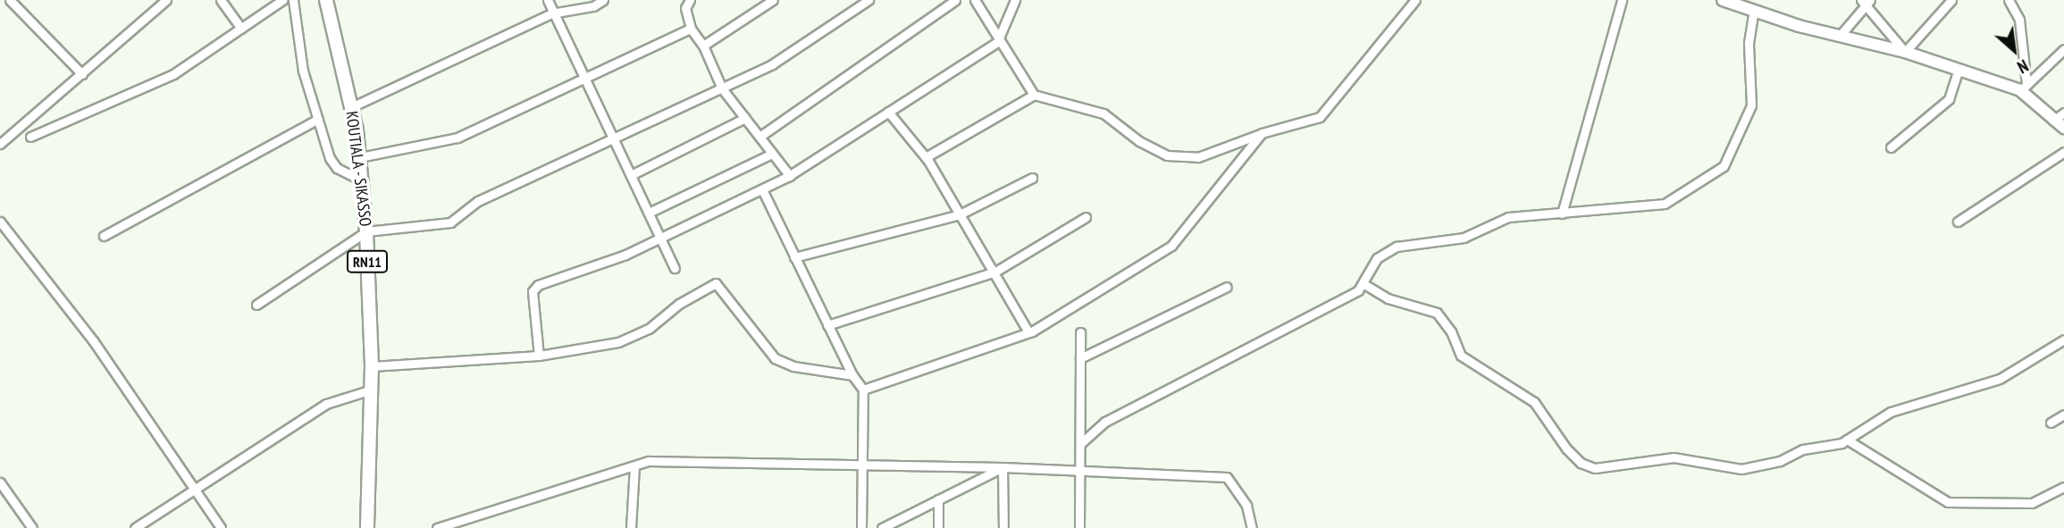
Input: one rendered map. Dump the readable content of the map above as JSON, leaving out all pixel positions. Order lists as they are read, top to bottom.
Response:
{
  "streets": {
    "main road": ["KOUTIALA - SIKASSO", "RN11"]
  },
  "north": "bottom right"
}
